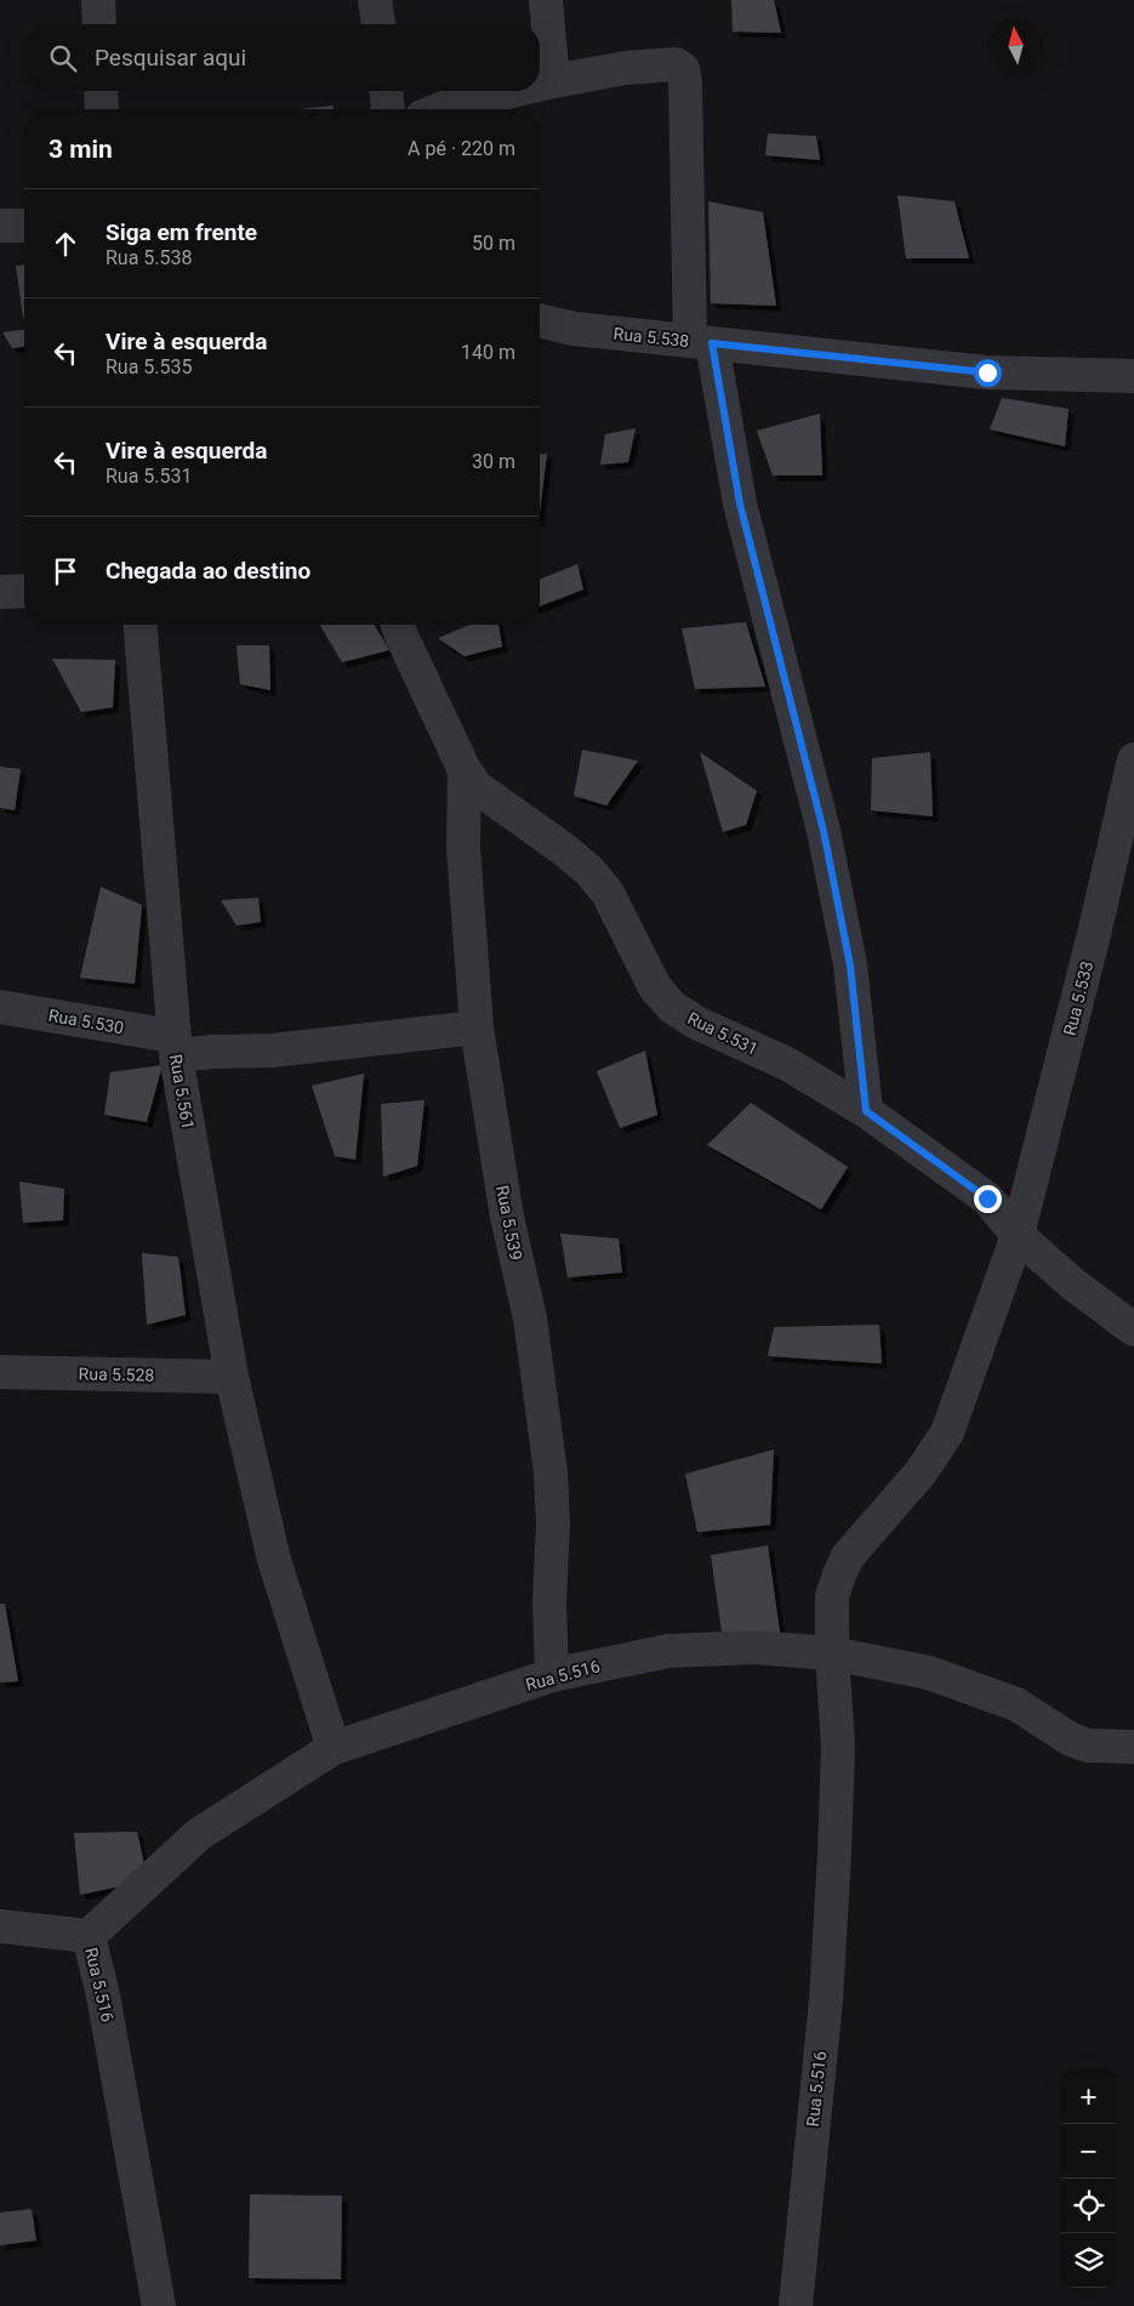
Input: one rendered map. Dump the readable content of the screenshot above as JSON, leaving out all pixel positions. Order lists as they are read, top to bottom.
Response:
{
  "streets": {
    "street": [
      "Rua 5.538",
      "Rua 5.533",
      "Rua 5.530",
      "Rua 5.531",
      "Rua 5.561",
      "Rua 5.539",
      "Rua 5.528",
      "Rua 5.516"
    ]
  },
  "crossings": [
    ["Rua 5.533", "Rua 5.531"],
    ["Rua 5.533", "Rua 5.516"],
    ["Rua 5.530", "Rua 5.561"],
    ["Rua 5.530", "Rua 5.539"],
    ["Rua 5.531", "Rua 5.539"],
    ["Rua 5.561", "Rua 5.528"],
    ["Rua 5.561", "Rua 5.516"],
    ["Rua 5.539", "Rua 5.516"]
  ],
  "north": "top",
  "page": {
    "search": "Pesquisar aqui",
    "heading": ["3 min", "A pé · 220 m"],
    "list": [
      ["Siga em frente", "Rua 5.538", "50 m"],
      ["Vire à esquerda", "Rua 5.535", "140 m"],
      ["Vire à esquerda", "Rua 5.531", "30 m"],
      "Chegada ao destino"
    ],
    "map_buttons": ["+", "−"]
  }
}
